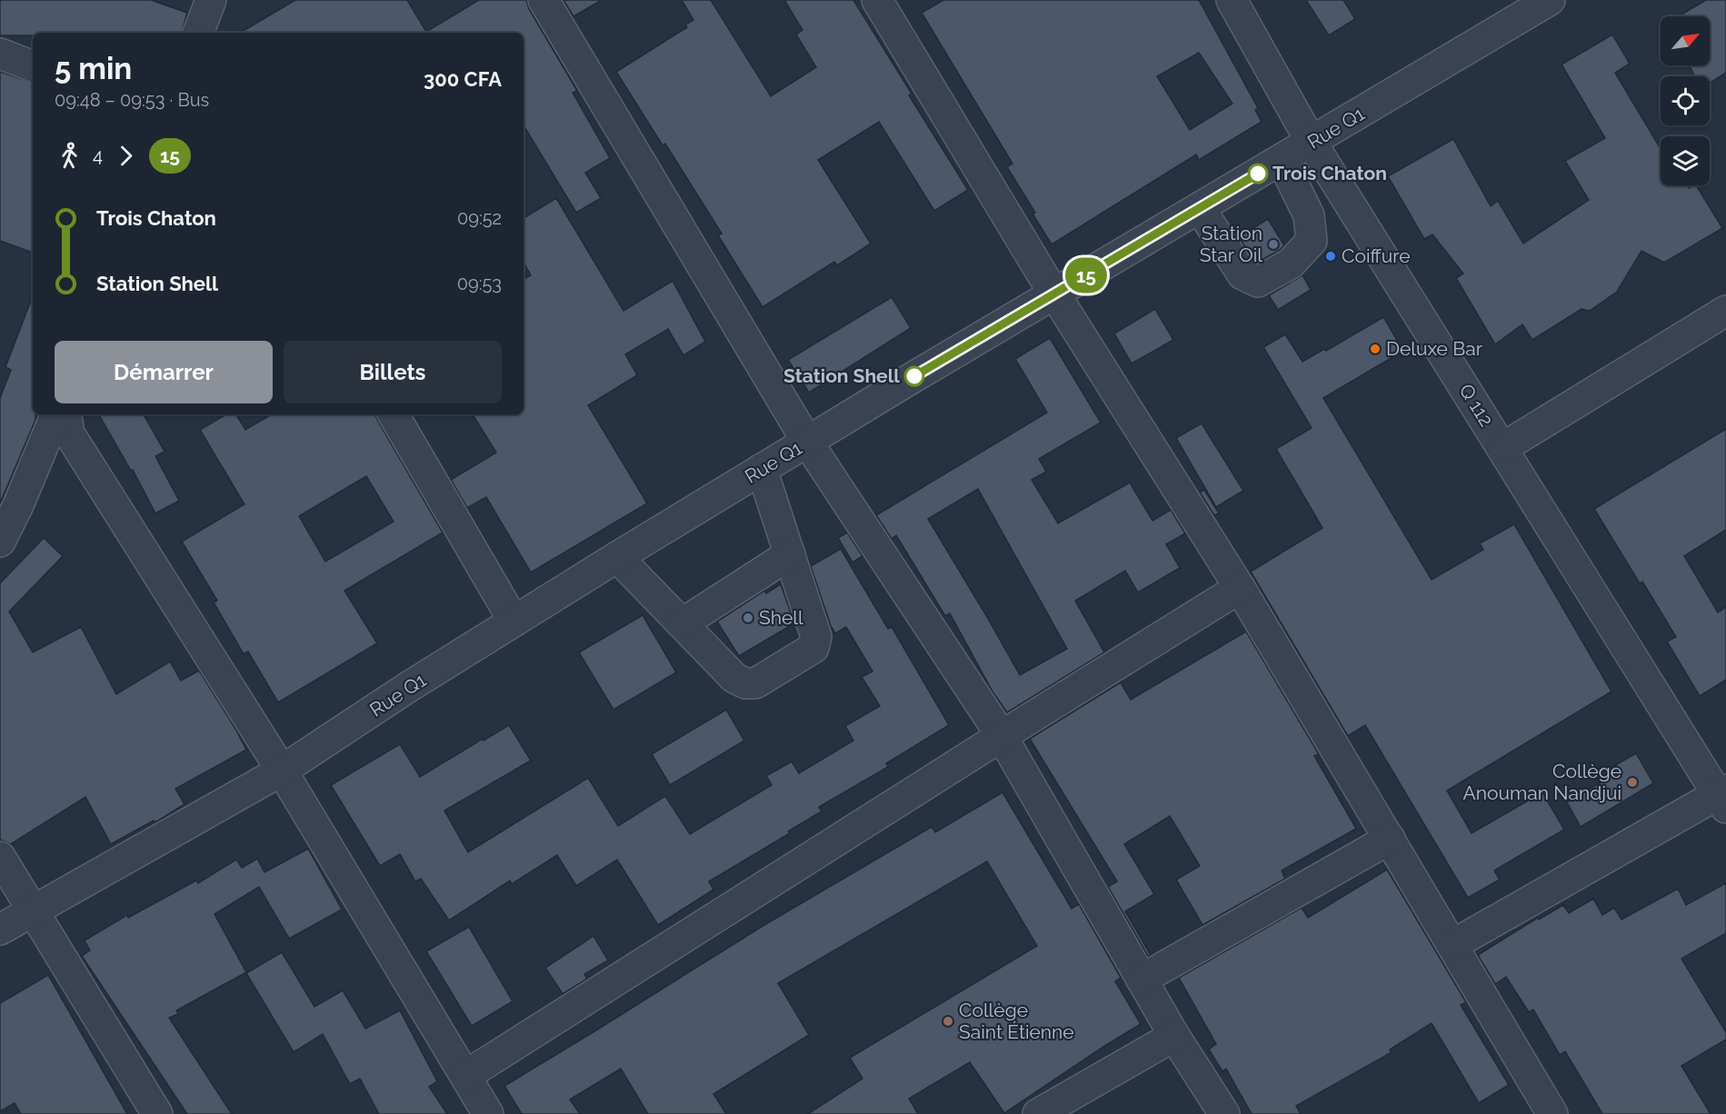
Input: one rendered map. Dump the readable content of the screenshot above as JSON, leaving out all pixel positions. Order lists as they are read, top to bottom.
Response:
{
  "streets": {
    "street": ["Rue Q1", "Q 112"]
  },
  "crossings": [
    ["Rue Q1", "Q 112"]
  ],
  "places": [
    "Trois Chaton",
    "Station Star Oil",
    "Coiffure",
    "Deluxe Bar",
    "Station Shell",
    "Shell",
    "Collège Anouman Nandjui",
    "Collège Saint Étienne"
  ],
  "lines": ["bus line 15"],
  "north": "top right",
  "page": {
    "on_map": "15",
    "heading": ["5 min", "09:48 – 09:53 · Bus", "300 CFA"],
    "legs": ["4", "15"],
    "list": [
      {
        "name": "Trois Chaton",
        "value": "09:52"
      },
      {
        "name": "Station Shell",
        "value": "09:53"
      }
    ],
    "buttons": ["Démarrer", "Billets"]
  }
}
